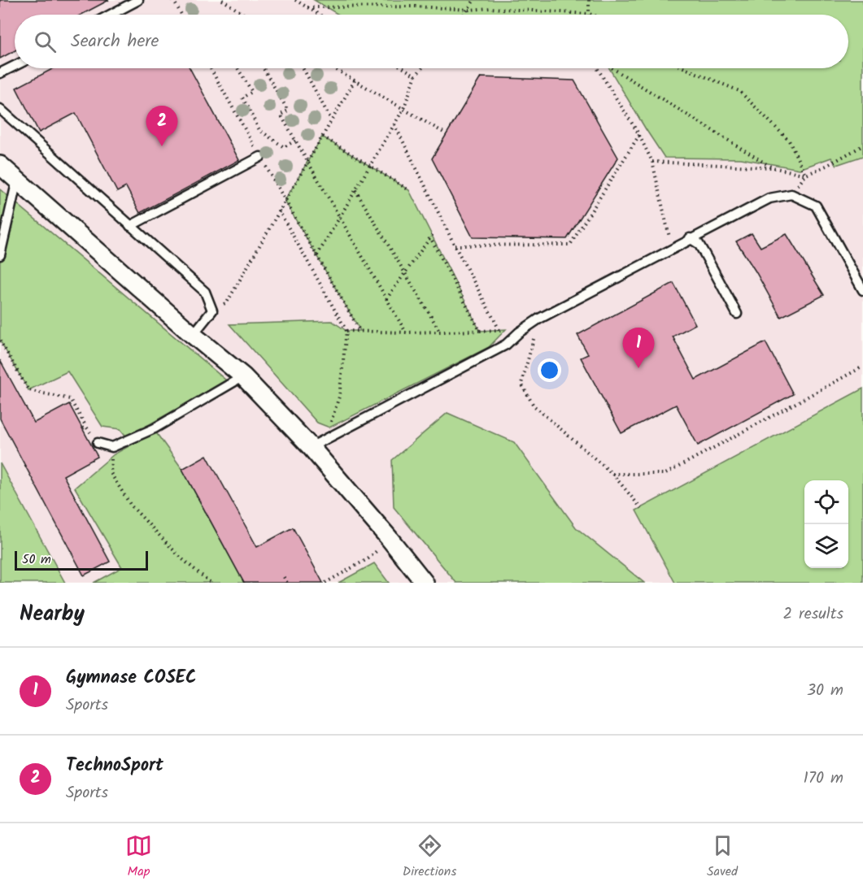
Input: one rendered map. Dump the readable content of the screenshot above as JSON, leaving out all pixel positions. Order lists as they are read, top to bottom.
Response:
{
  "scale_bar": "50 m",
  "page": {
    "search": "Search here",
    "pins": ["2", "1"],
    "scale": "50 m",
    "heading": ["Nearby", "2 results"],
    "list": [
      {
        "mark": "1",
        "name": "Gymnase COSEC",
        "note": "Sports",
        "value": "30 m"
      },
      {
        "mark": "2",
        "name": "TechnoSport",
        "note": "Sports",
        "value": "170 m"
      }
    ],
    "nav": ["Map", "Directions", "Saved"]
  }
}
